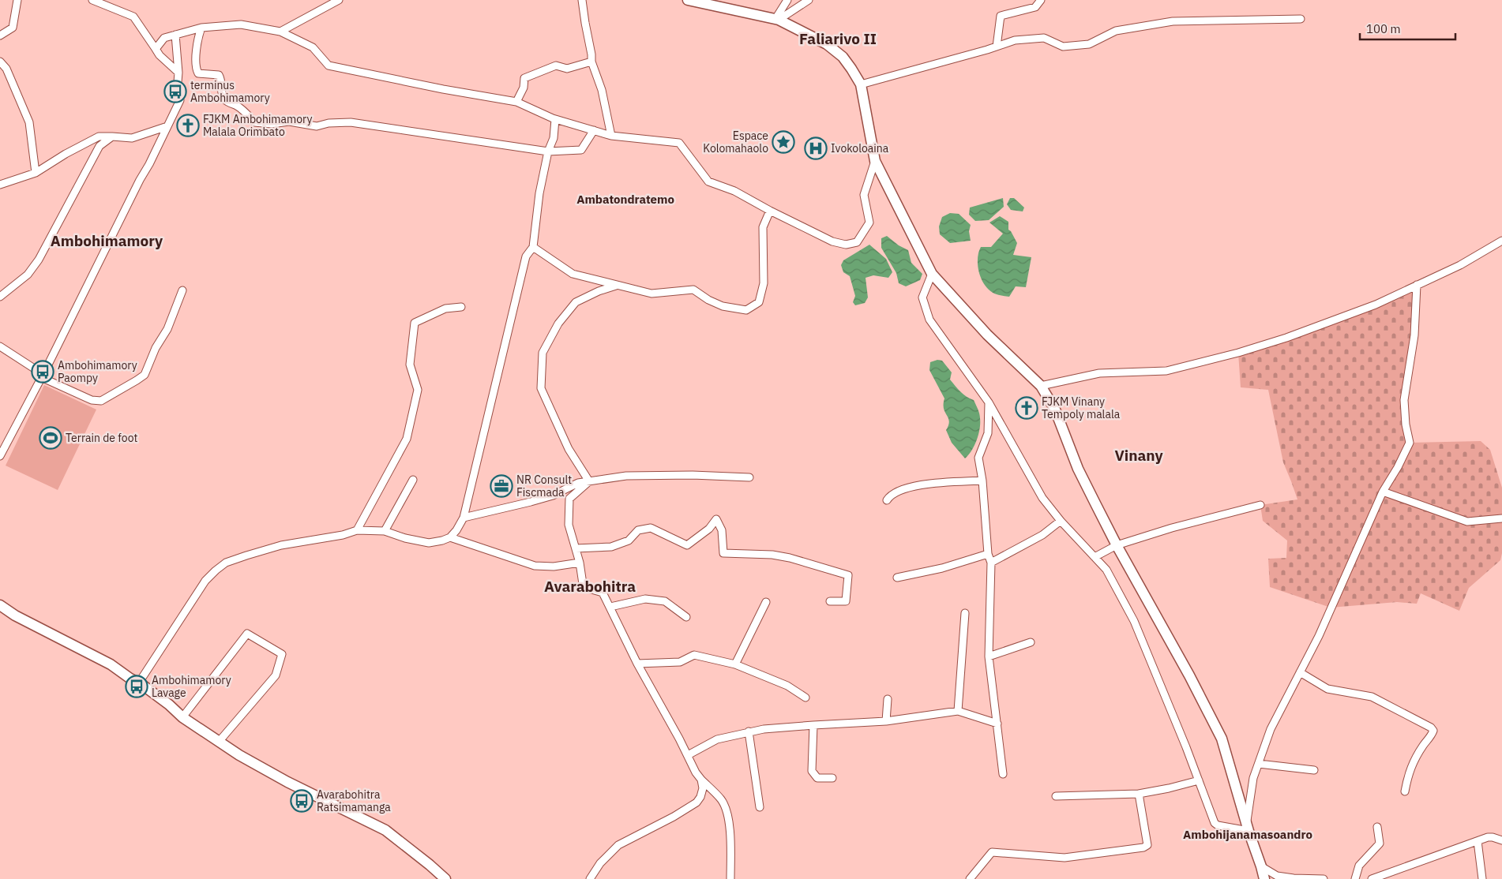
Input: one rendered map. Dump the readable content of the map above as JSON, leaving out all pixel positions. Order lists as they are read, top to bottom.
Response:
{
  "districts": [
    "Faliarivo II",
    "Ambatondratemo",
    "Ambohimamory",
    "Vinany",
    "Avarabohitra",
    "Ambohijanamasoandro"
  ],
  "places": {
    "bus stop": [
      "terminus Ambohimamory",
      "Ambohimamory Paompy",
      "Ambohimamory Lavage",
      "Avarabohitra Ratsimamanga"
    ],
    "church": ["FJKM Ambohimamory Malala Orimbato", "FJKM Vinany Tempoly malala"],
    "place": ["Espace Kolomahaolo"],
    "hospital": ["Ivokoloaina"],
    "sports": ["Terrain de foot"],
    "office": ["NR Consult Fiscmada"]
  },
  "scale_bar": "100 m"
}
